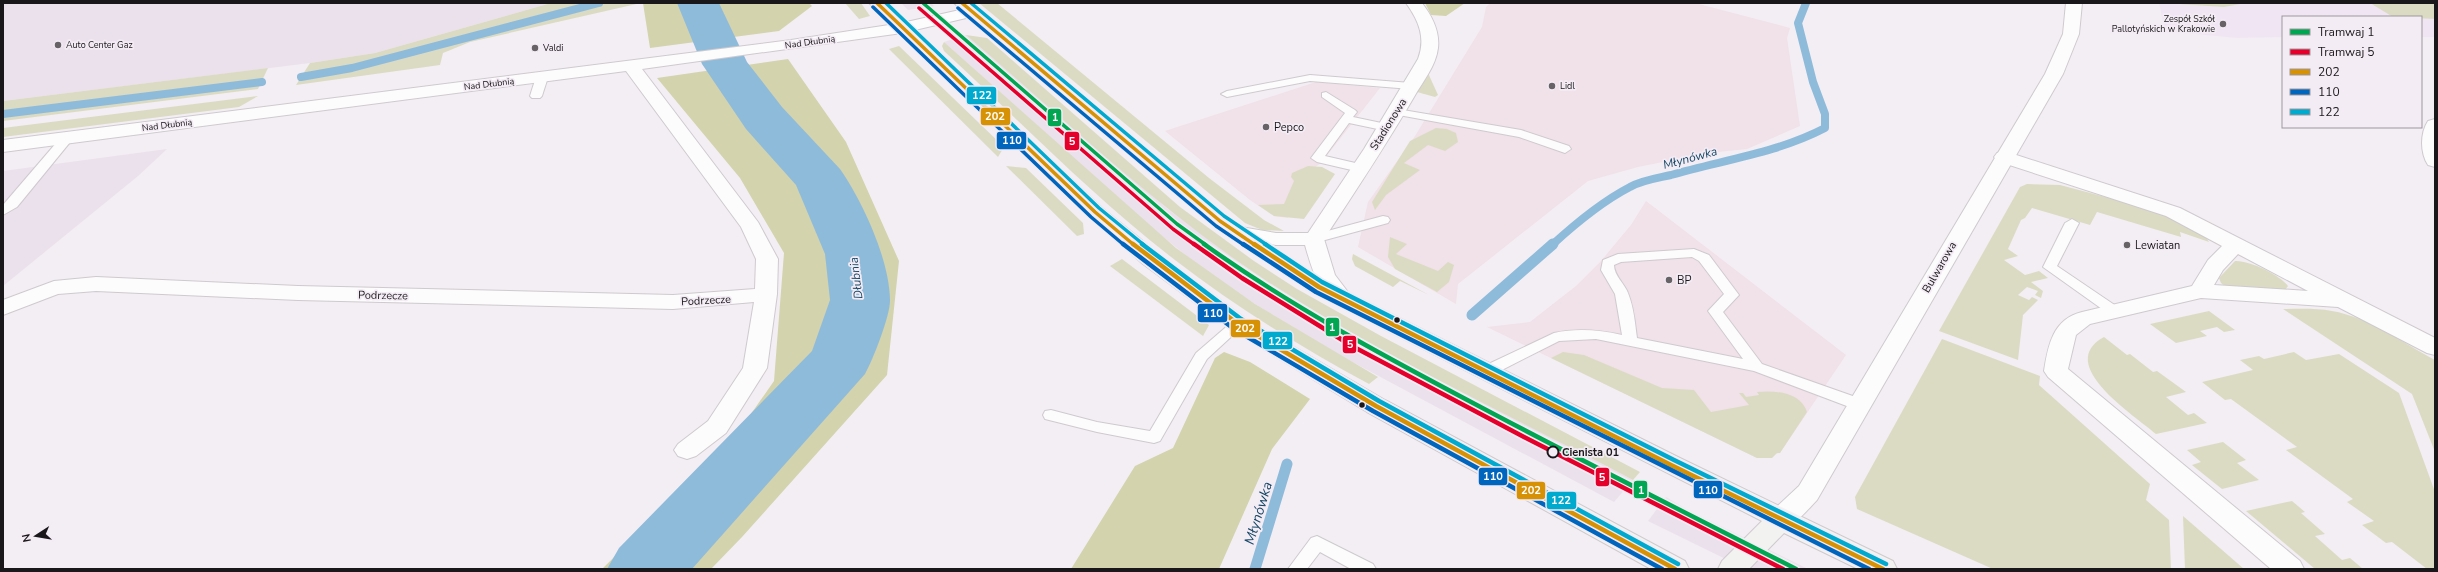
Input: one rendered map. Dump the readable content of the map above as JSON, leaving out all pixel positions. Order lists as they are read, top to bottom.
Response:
{
  "streets": {
    "street": [
      "Nad Dłubnią",
      "Stadionowa",
      "Bulwarowa",
      "Podrzecze"
    ]
  },
  "water": ["Młynówka", "Dłubnia"],
  "places": [
    "Zespół Szkół Pallotyńskich w Krakowie",
    "Auto Center Gaz",
    "Valdi",
    "Lidl",
    "Pepco",
    "Lewiatan",
    "BP",
    "Cienista 01"
  ],
  "lines": [
    "tram line 1",
    "transit line 202",
    "transit line 122",
    "transit line 110",
    "tram line 5"
  ],
  "legend": [
    "Tramwaj 1",
    "Tramwaj 5",
    "202",
    "110",
    "122"
  ],
  "north": "left"
}
